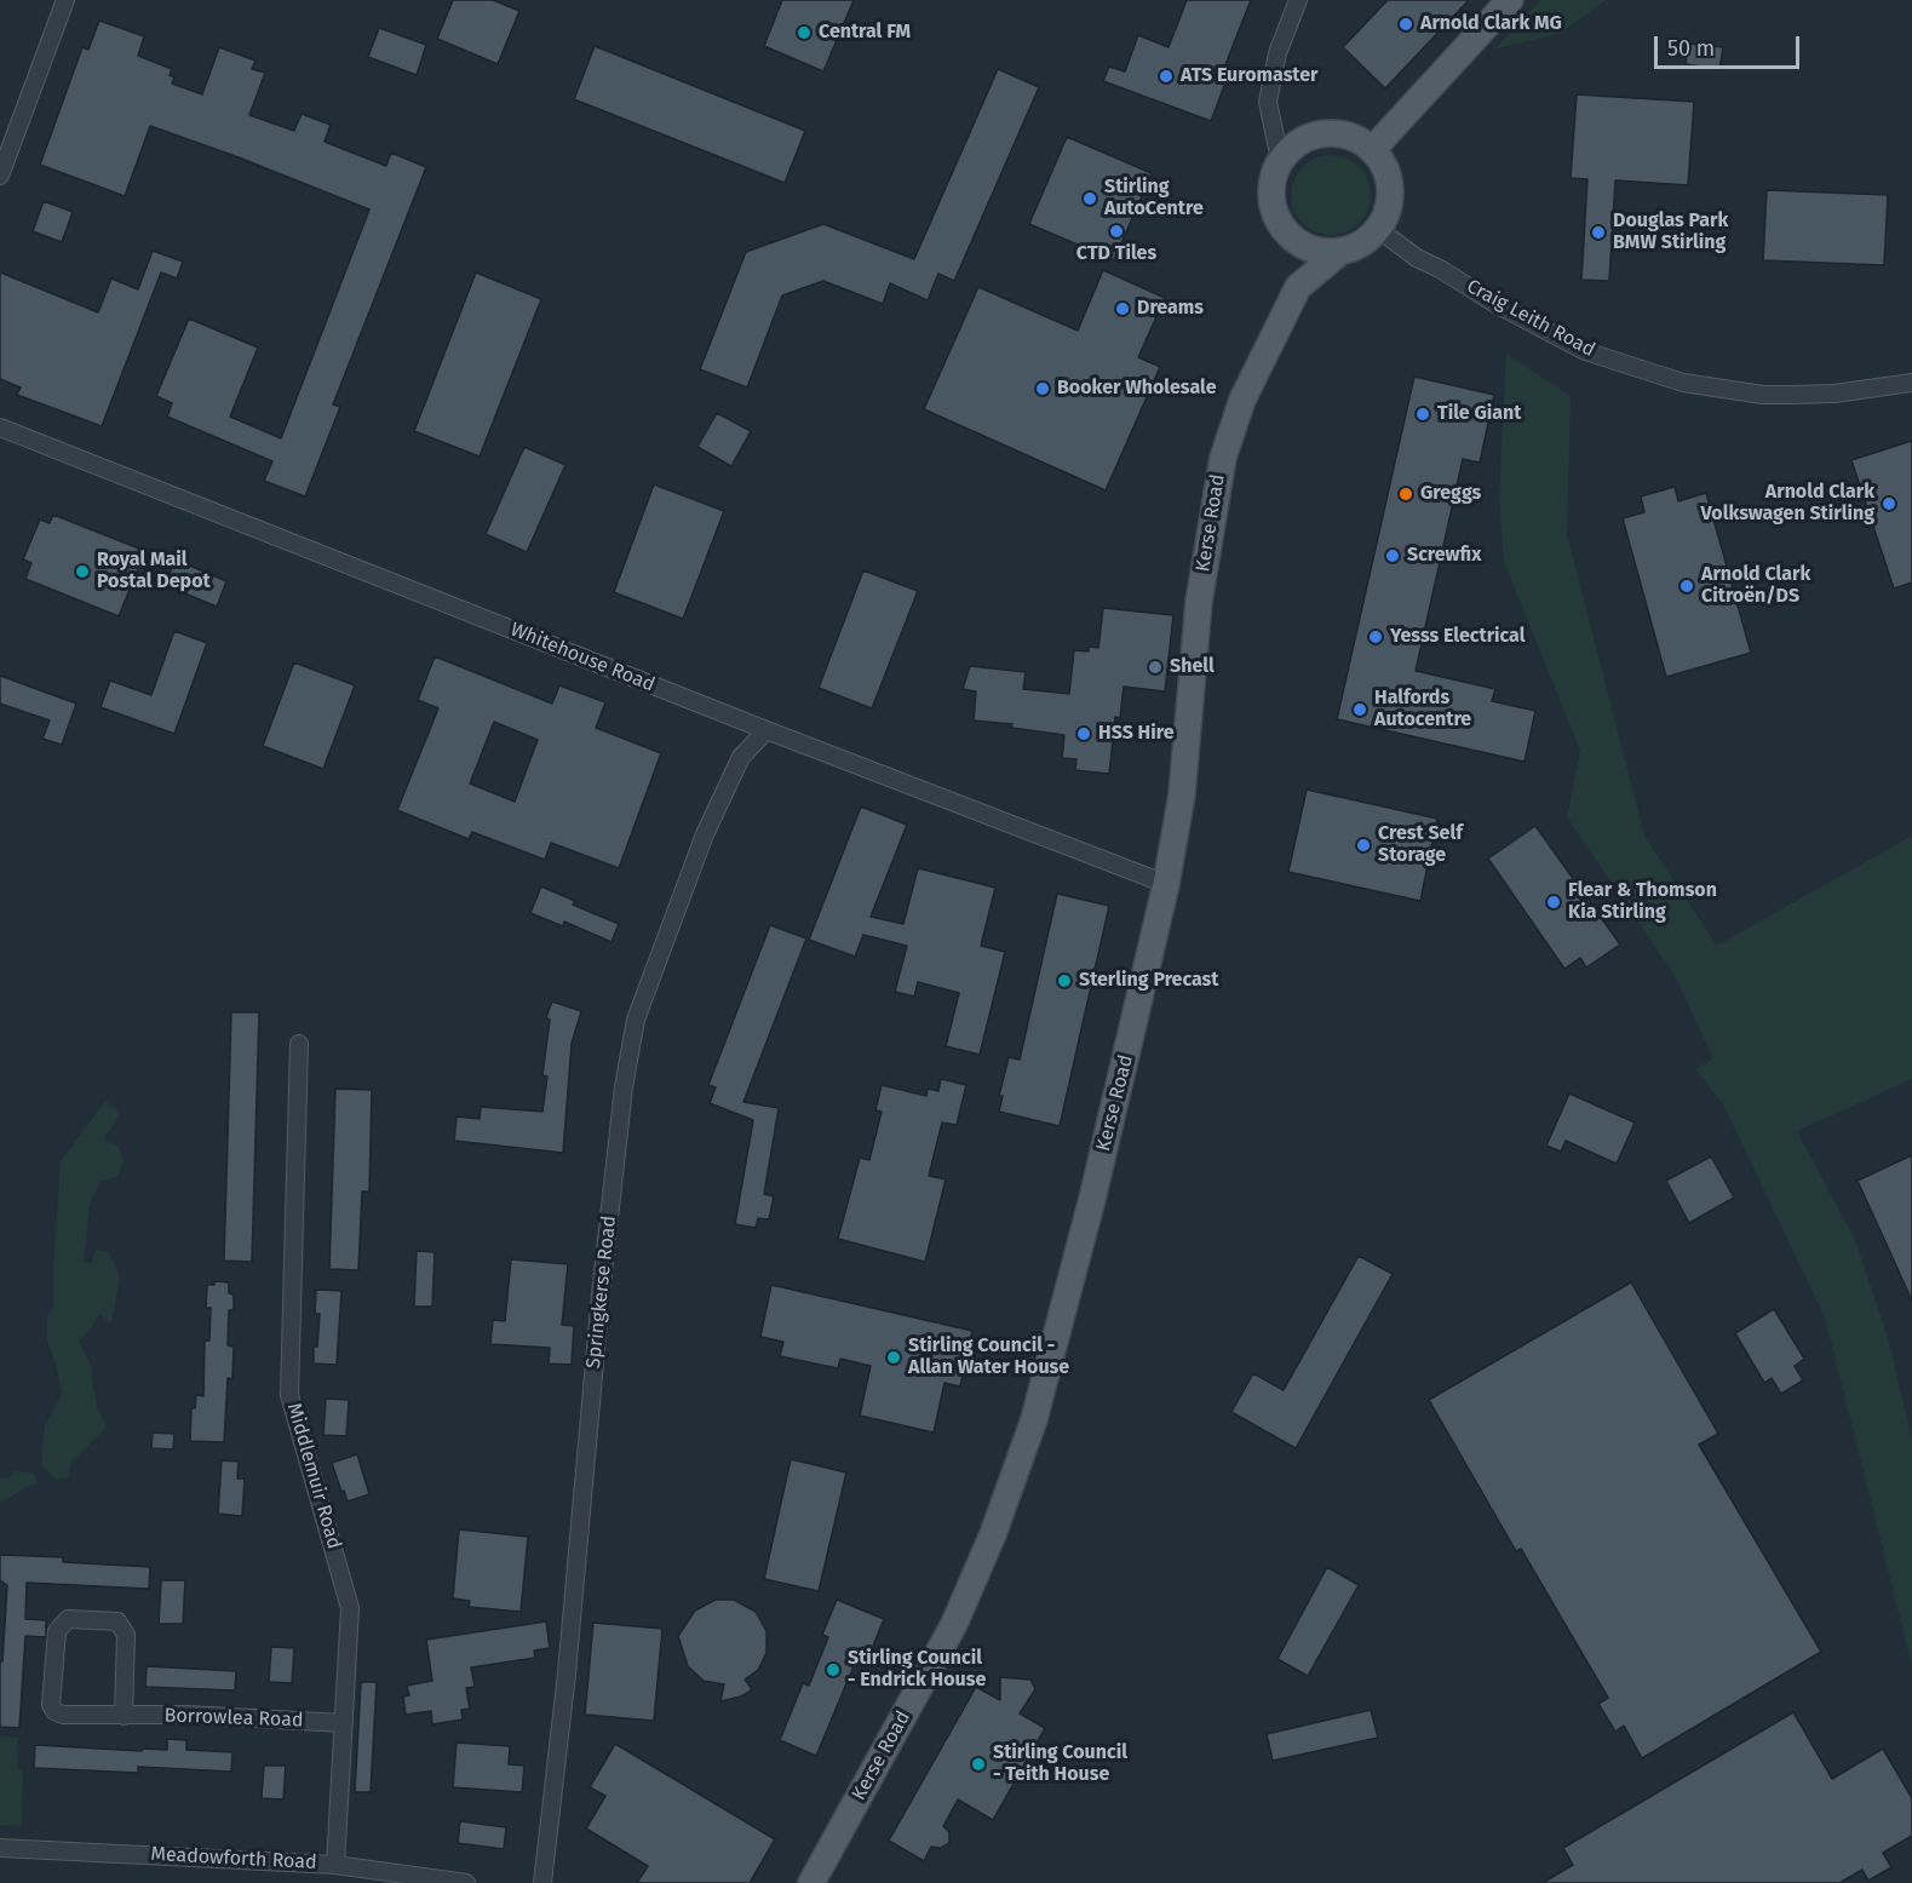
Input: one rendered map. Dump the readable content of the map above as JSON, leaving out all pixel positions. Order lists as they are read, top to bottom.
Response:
{
  "streets": {
    "main road": ["Kerse Road"],
    "street": [
      "Craig Leith Road",
      "Whitehouse Road",
      "Springkerse Road",
      "Middlemuir Road",
      "Borrowlea Road",
      "Meadowforth Road"
    ]
  },
  "crossings": [
    ["Craig Leith Road", "Kerse Road"],
    ["Kerse Road", "Whitehouse Road"],
    ["Whitehouse Road", "Springkerse Road"],
    ["Middlemuir Road", "Borrowlea Road"],
    ["Middlemuir Road", "Meadowforth Road"]
  ],
  "places": [
    "Arnold Clark MG",
    "Central FM",
    "ATS Euromaster",
    "Stirling AutoCentre",
    "CTD Tiles",
    "Douglas Park BMW Stirling",
    "Dreams",
    "Booker Wholesale",
    "Tile Giant",
    "Greggs",
    "Arnold Clark Volkswagen Stirling",
    "Screwfix",
    "Royal Mail Postal Depot",
    "Arnold Clark Citroën/DS",
    "Yesss Electrical",
    "Shell",
    "Halfords Autocentre",
    "HSS Hire",
    "Crest Self Storage",
    "Flear & Thomson Kia Stirling",
    "Sterling Precast",
    "Stirling Council - Allan Water House",
    "Stirling Council - Endrick House",
    "Stirling Council - Teith House"
  ],
  "scale_bar": "50 m"
}
